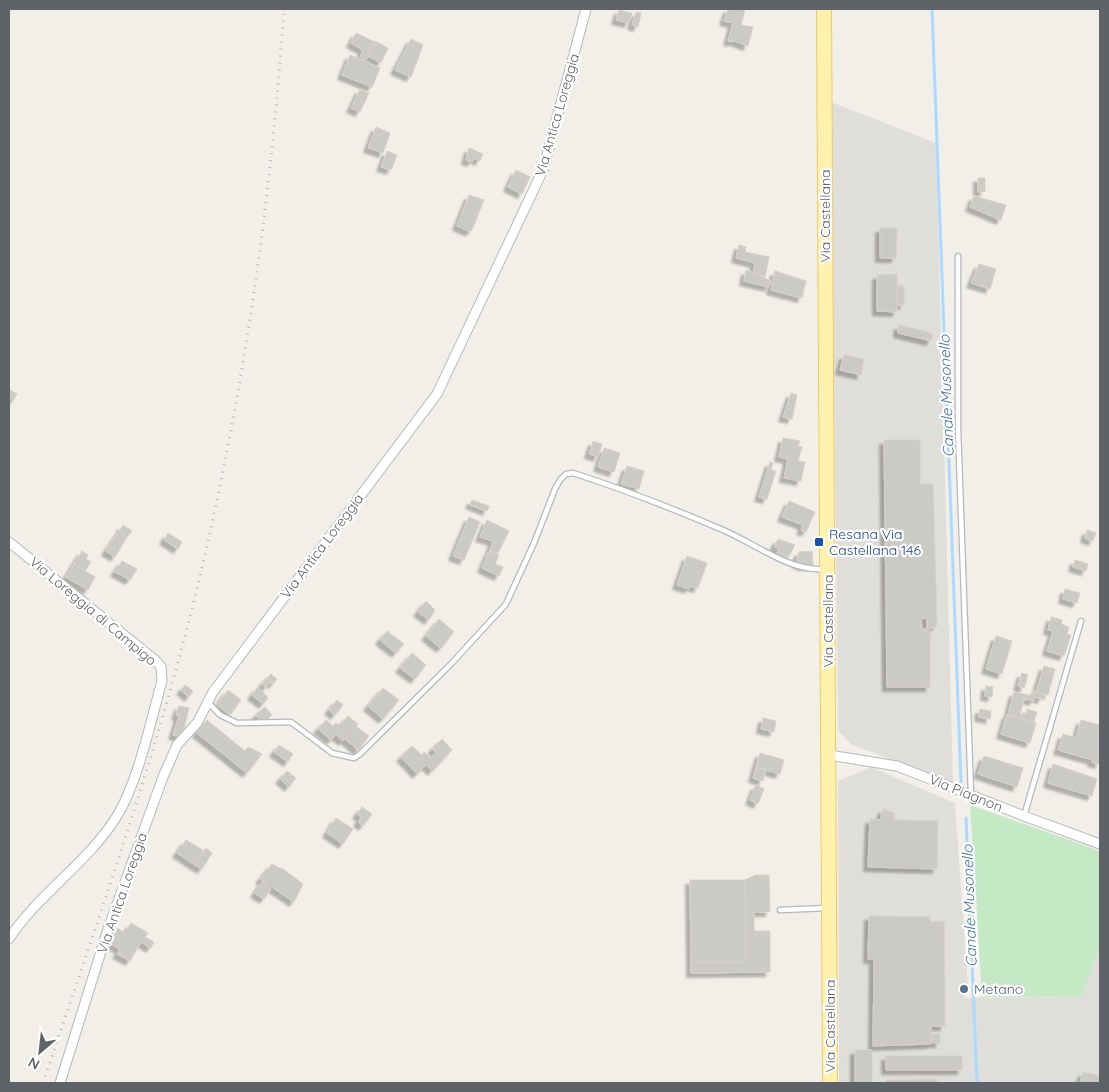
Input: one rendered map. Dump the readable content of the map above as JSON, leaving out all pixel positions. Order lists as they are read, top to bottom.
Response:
{
  "streets": {
    "main road": ["Via Castellana"],
    "street": ["Via Antica Loreggia", "Via Loreggia di Campigo", "Via Piagnon"]
  },
  "crossings": [
    ["Via Castellana", "Via Piagnon"]
  ],
  "water": ["Canale Musonello"],
  "places": {
    "transit": ["Resana Via Castellana 146"],
    "other": ["Metano"]
  },
  "north": "bottom left"
}
